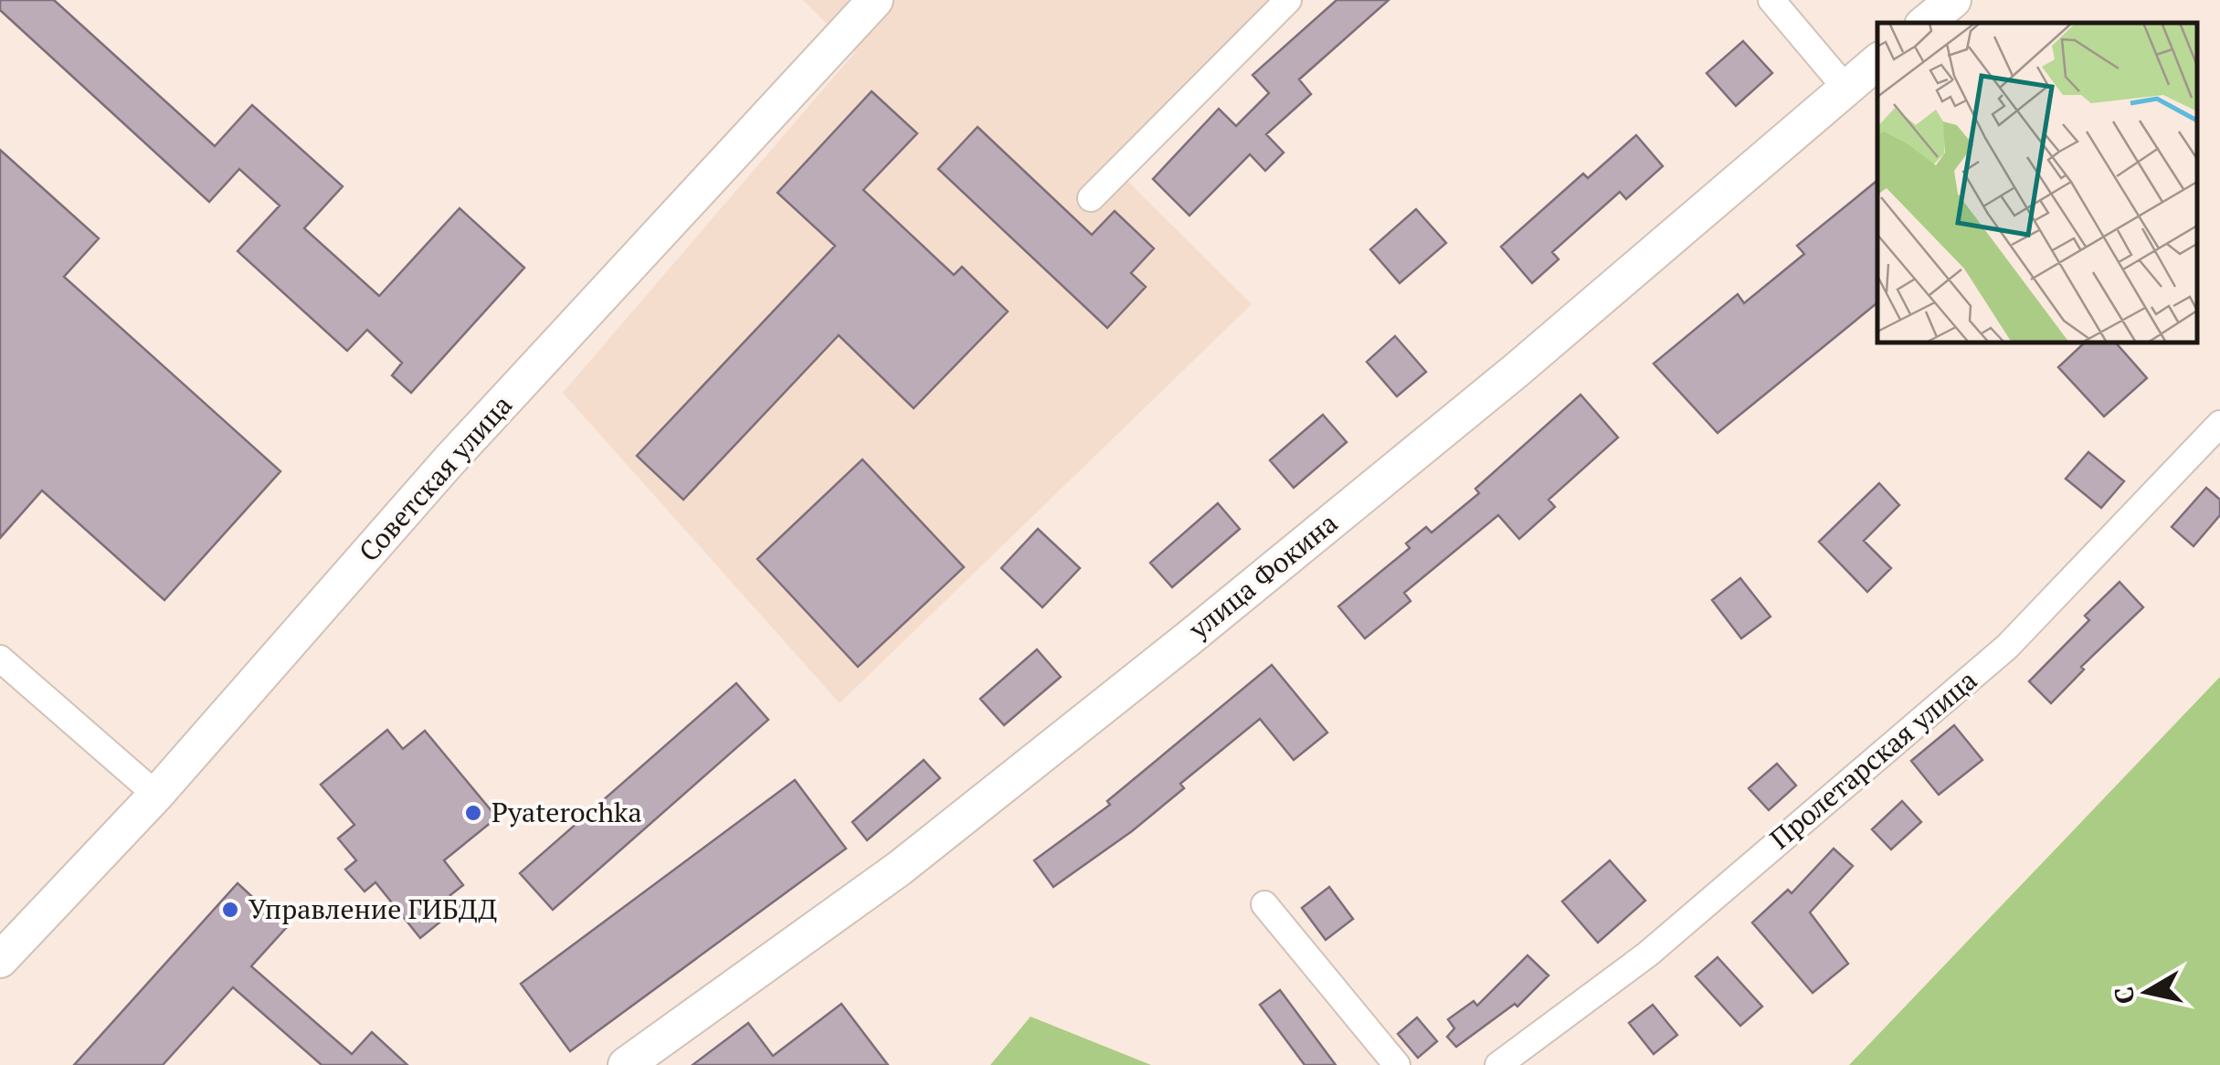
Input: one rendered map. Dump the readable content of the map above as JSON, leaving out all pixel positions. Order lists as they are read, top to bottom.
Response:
{
  "streets": {
    "main road": ["Советская улица", "улица Фокина"],
    "street": ["Пролетарская улица"]
  },
  "places": ["Pyaterochka", "Управление ГИБДД"],
  "north": "left"
}
